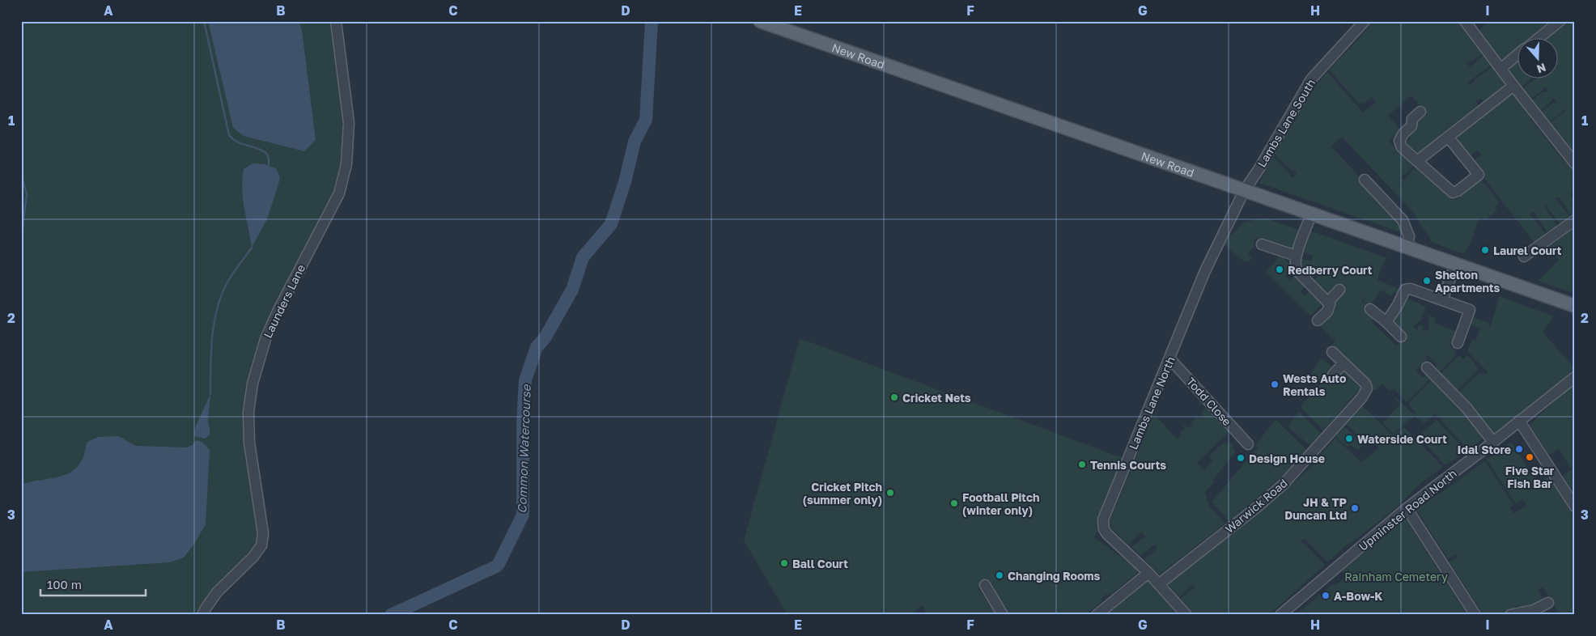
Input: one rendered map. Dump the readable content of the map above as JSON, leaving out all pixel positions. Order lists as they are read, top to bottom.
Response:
{
  "streets": {
    "main road": ["New Road"],
    "street": [
      "Lambs Lane South",
      "Launders Lane",
      "Todd Close",
      "Lambs Lane North",
      "Warwick Road",
      "Upminster Road North"
    ]
  },
  "crossings": [
    ["New Road", "Lambs Lane South"],
    ["New Road", "Lambs Lane North"],
    ["Lambs Lane South", "Lambs Lane North"],
    ["Todd Close", "Lambs Lane North"],
    ["Lambs Lane North", "Warwick Road"]
  ],
  "water": ["Common Watercourse"],
  "parks": ["Rainham Cemetery"],
  "places": [
    "Laurel Court",
    "Redberry Court",
    "Shelton Apartments",
    "Wests Auto Rentals",
    "Cricket Nets",
    "Waterside Court",
    "Idal Store",
    "Five Star Fish Bar",
    "Design House",
    "Tennis Courts",
    "Cricket Pitch (summer only)",
    "Football Pitch (winter only)",
    "JH & TP Duncan Ltd",
    "Ball Court",
    "Changing Rooms",
    "A-Bow-K"
  ],
  "scale_bar": "100 m",
  "north": "bottom",
  "grid": {
    "columns": [
      "A",
      "B",
      "C",
      "D",
      "E",
      "F",
      "G",
      "H",
      "I"
    ],
    "rows": ["1", "2", "3"]
  }
}
